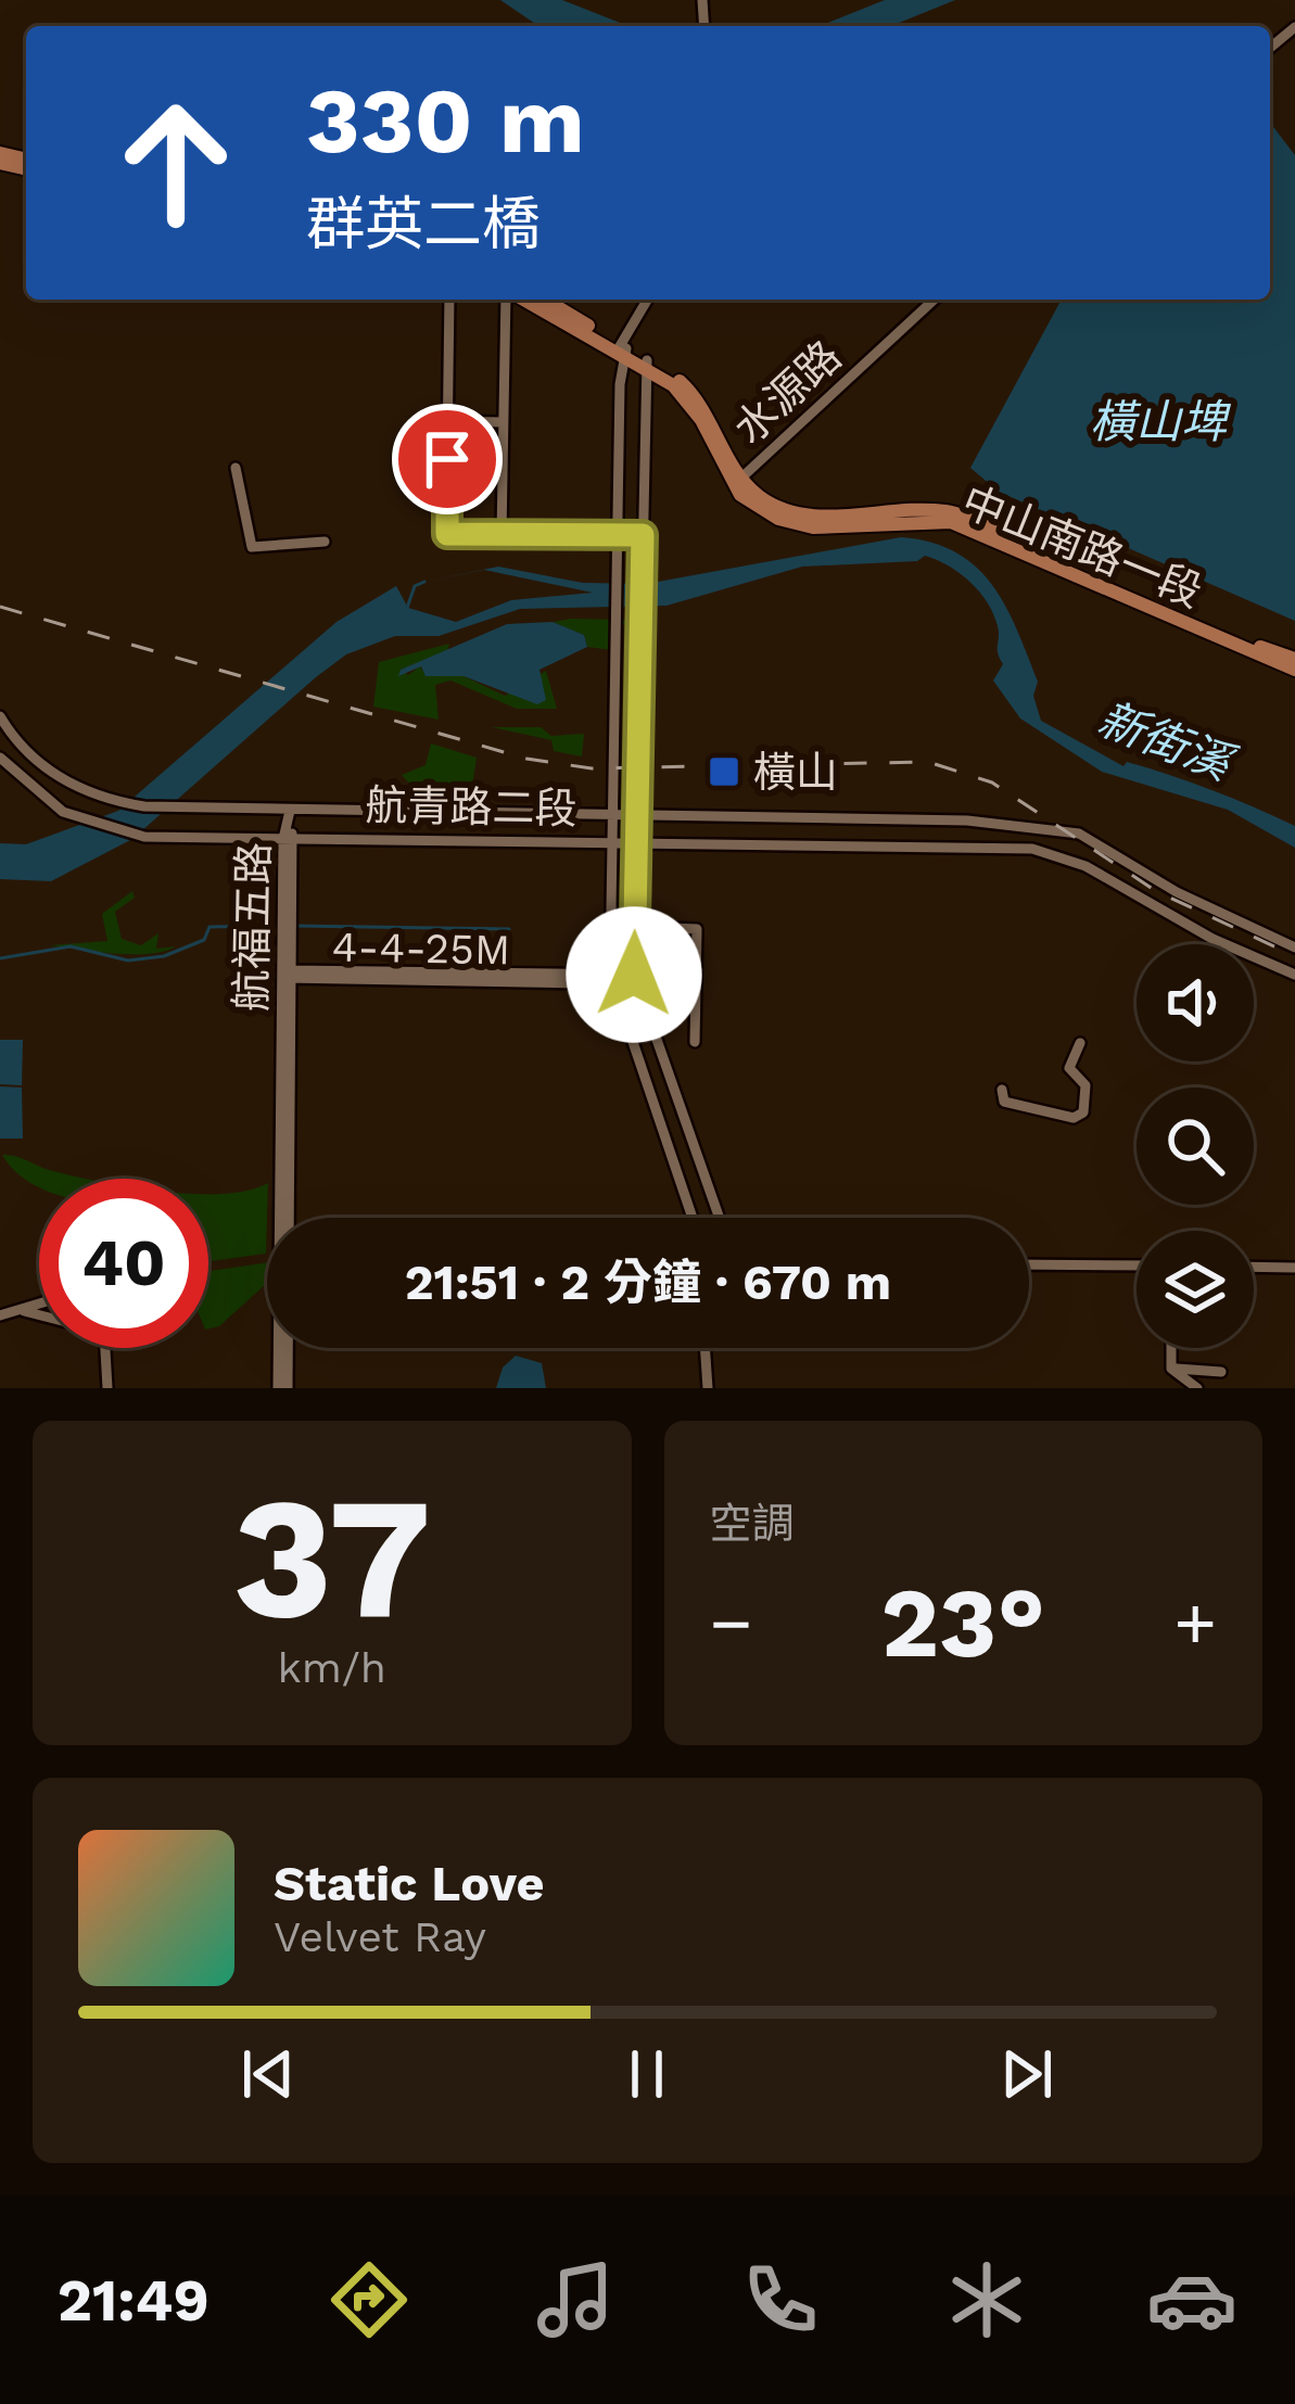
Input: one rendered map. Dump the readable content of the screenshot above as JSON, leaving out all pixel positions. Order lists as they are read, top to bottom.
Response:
{
  "streets": {
    "main road": ["中山南路一段"],
    "street": [
      "水源路",
      "航青路二段",
      "航福五路",
      "4-4-25M"
    ]
  },
  "crossings": [
    ["水源路", "中山南路一段"],
    ["航青路二段", "航福五路"],
    ["航福五路", "4-4-25M"]
  ],
  "water": ["橫山埤", "新街溪"],
  "places": {
    "transit": ["橫山"]
  },
  "page": {
    "turn": ["330 m", "群英二橋"],
    "limit": "40",
    "trip": "21:51 · 2 分鐘 · 670 m",
    "tile": [
      ["37", "km/h"],
      "空調"
    ],
    "heat": ["−", "23°", "+"],
    "song": ["Static Love", "Velvet Ray"],
    "tabs": "21:49"
  }
}
